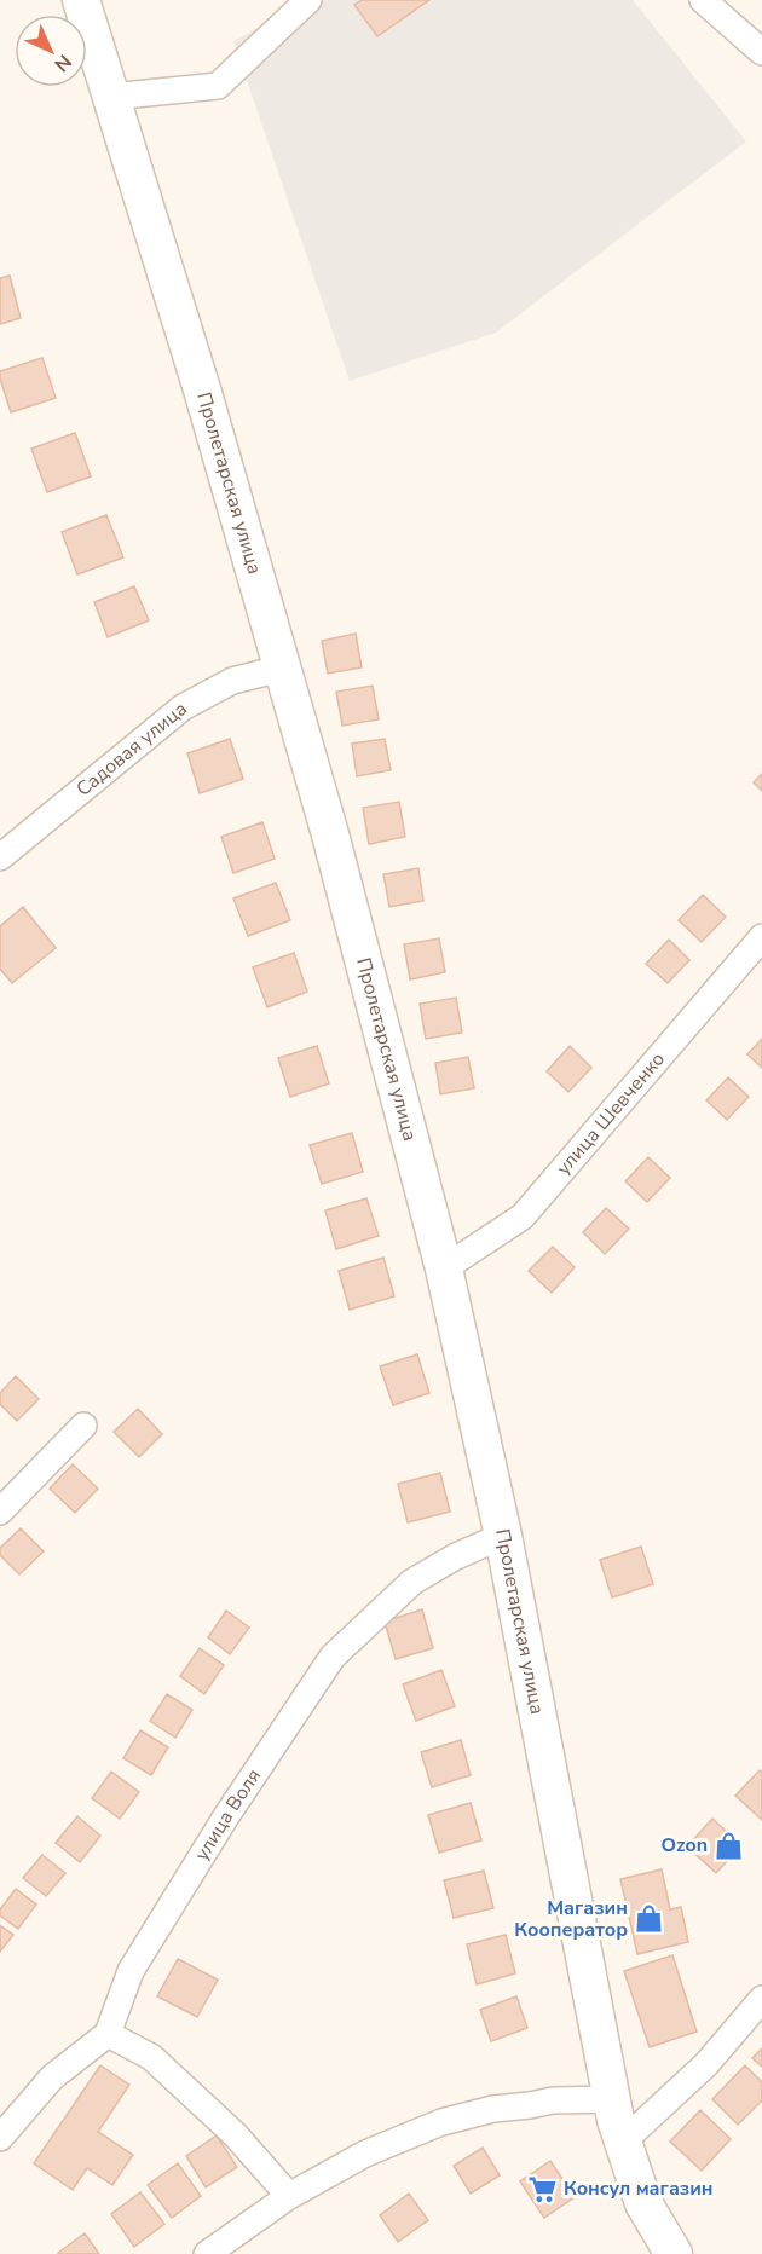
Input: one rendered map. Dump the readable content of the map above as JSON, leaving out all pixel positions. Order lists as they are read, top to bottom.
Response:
{
  "streets": {
    "street": [
      "Пролетарская улица",
      "Садовая улица",
      "улица Шевченко",
      "улица Воля"
    ]
  },
  "crossings": [
    ["Пролетарская улица", "Садовая улица"],
    ["Пролетарская улица", "улица Шевченко"],
    ["Пролетарская улица", "улица Воля"]
  ],
  "places": {
    "shop": ["Ozon", "Магазин Кооператор"],
    "supermarket": ["Консул магазин"]
  },
  "north": "bottom right"
}
